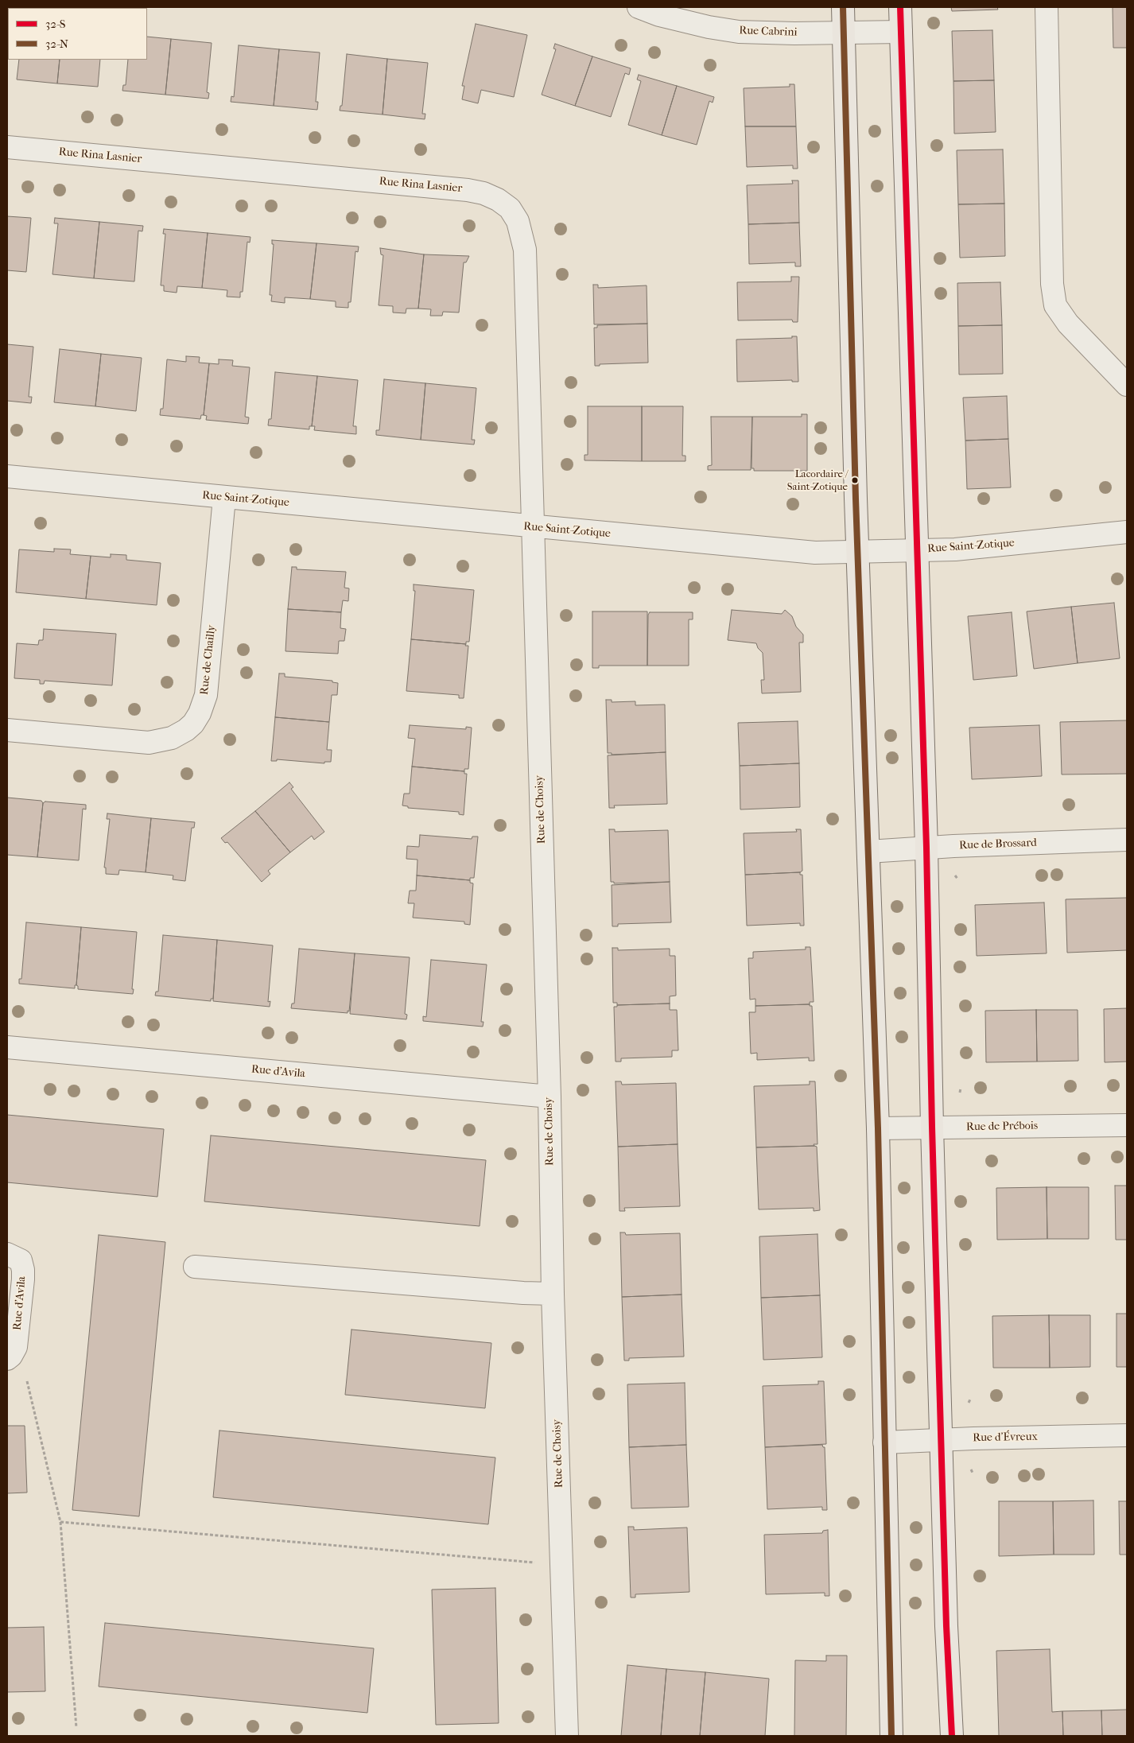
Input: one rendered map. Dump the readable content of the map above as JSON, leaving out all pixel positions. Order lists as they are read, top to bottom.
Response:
{
  "streets": {
    "street": [
      "Rue Cabrini",
      "Rue Rina Lasnier",
      "Rue Saint-Zotique",
      "Rue de Chailly",
      "Rue de Choisy",
      "Rue de Brossard",
      "Rue d'Avila",
      "Rue de Prébois",
      "Rue d'Évreux"
    ]
  },
  "crossings": [
    ["Rue Rina Lasnier", "Rue Saint-Zotique"],
    ["Rue Rina Lasnier", "Rue de Choisy"],
    ["Rue Saint-Zotique", "Rue de Chailly"],
    ["Rue Saint-Zotique", "Rue de Choisy"],
    ["Rue de Choisy", "Rue d'Avila"]
  ],
  "places": ["Lacordaire / Saint-Zotique"],
  "lines": ["transit line 32-S", "transit line 32-N"],
  "legend": ["32-S", "32-N"]
}
